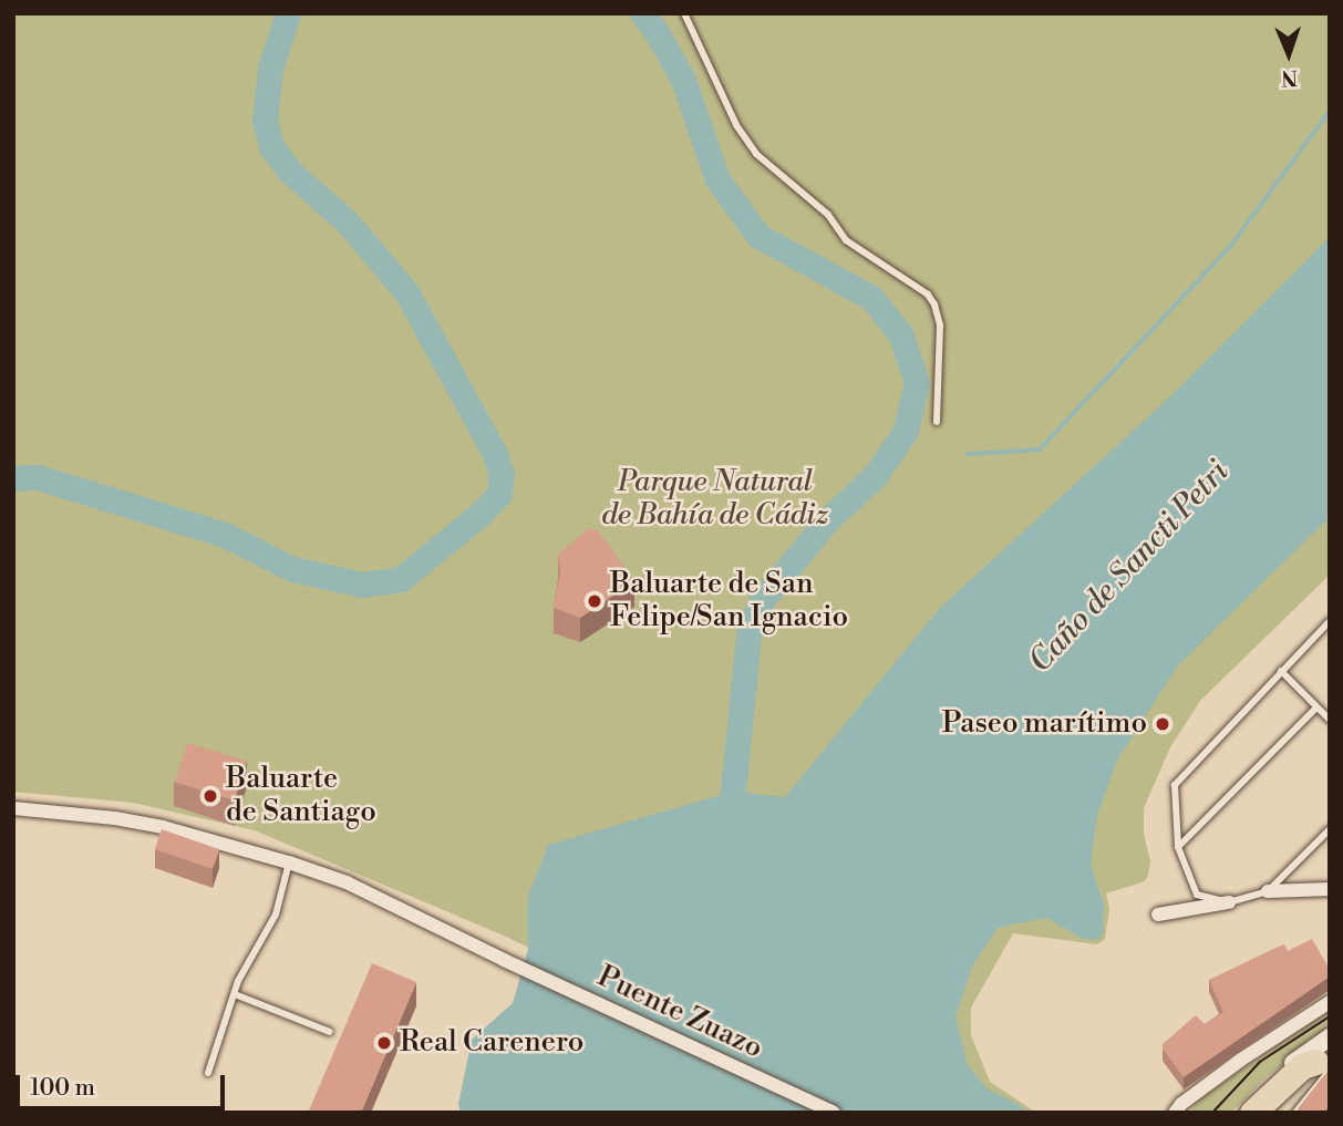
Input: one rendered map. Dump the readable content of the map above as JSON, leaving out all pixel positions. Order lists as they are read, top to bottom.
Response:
{
  "streets": {
    "street": ["Puente Zuazo"]
  },
  "water": ["Caño de Sancti Petri"],
  "parks": ["Parque Natural de Bahía de Cádiz"],
  "places": [
    "Baluarte de San Felipe/San Ignacio",
    "Paseo marítimo",
    "Baluarte de Santiago",
    "Real Carenero"
  ],
  "scale_bar": "100 m",
  "north": "bottom"
}
